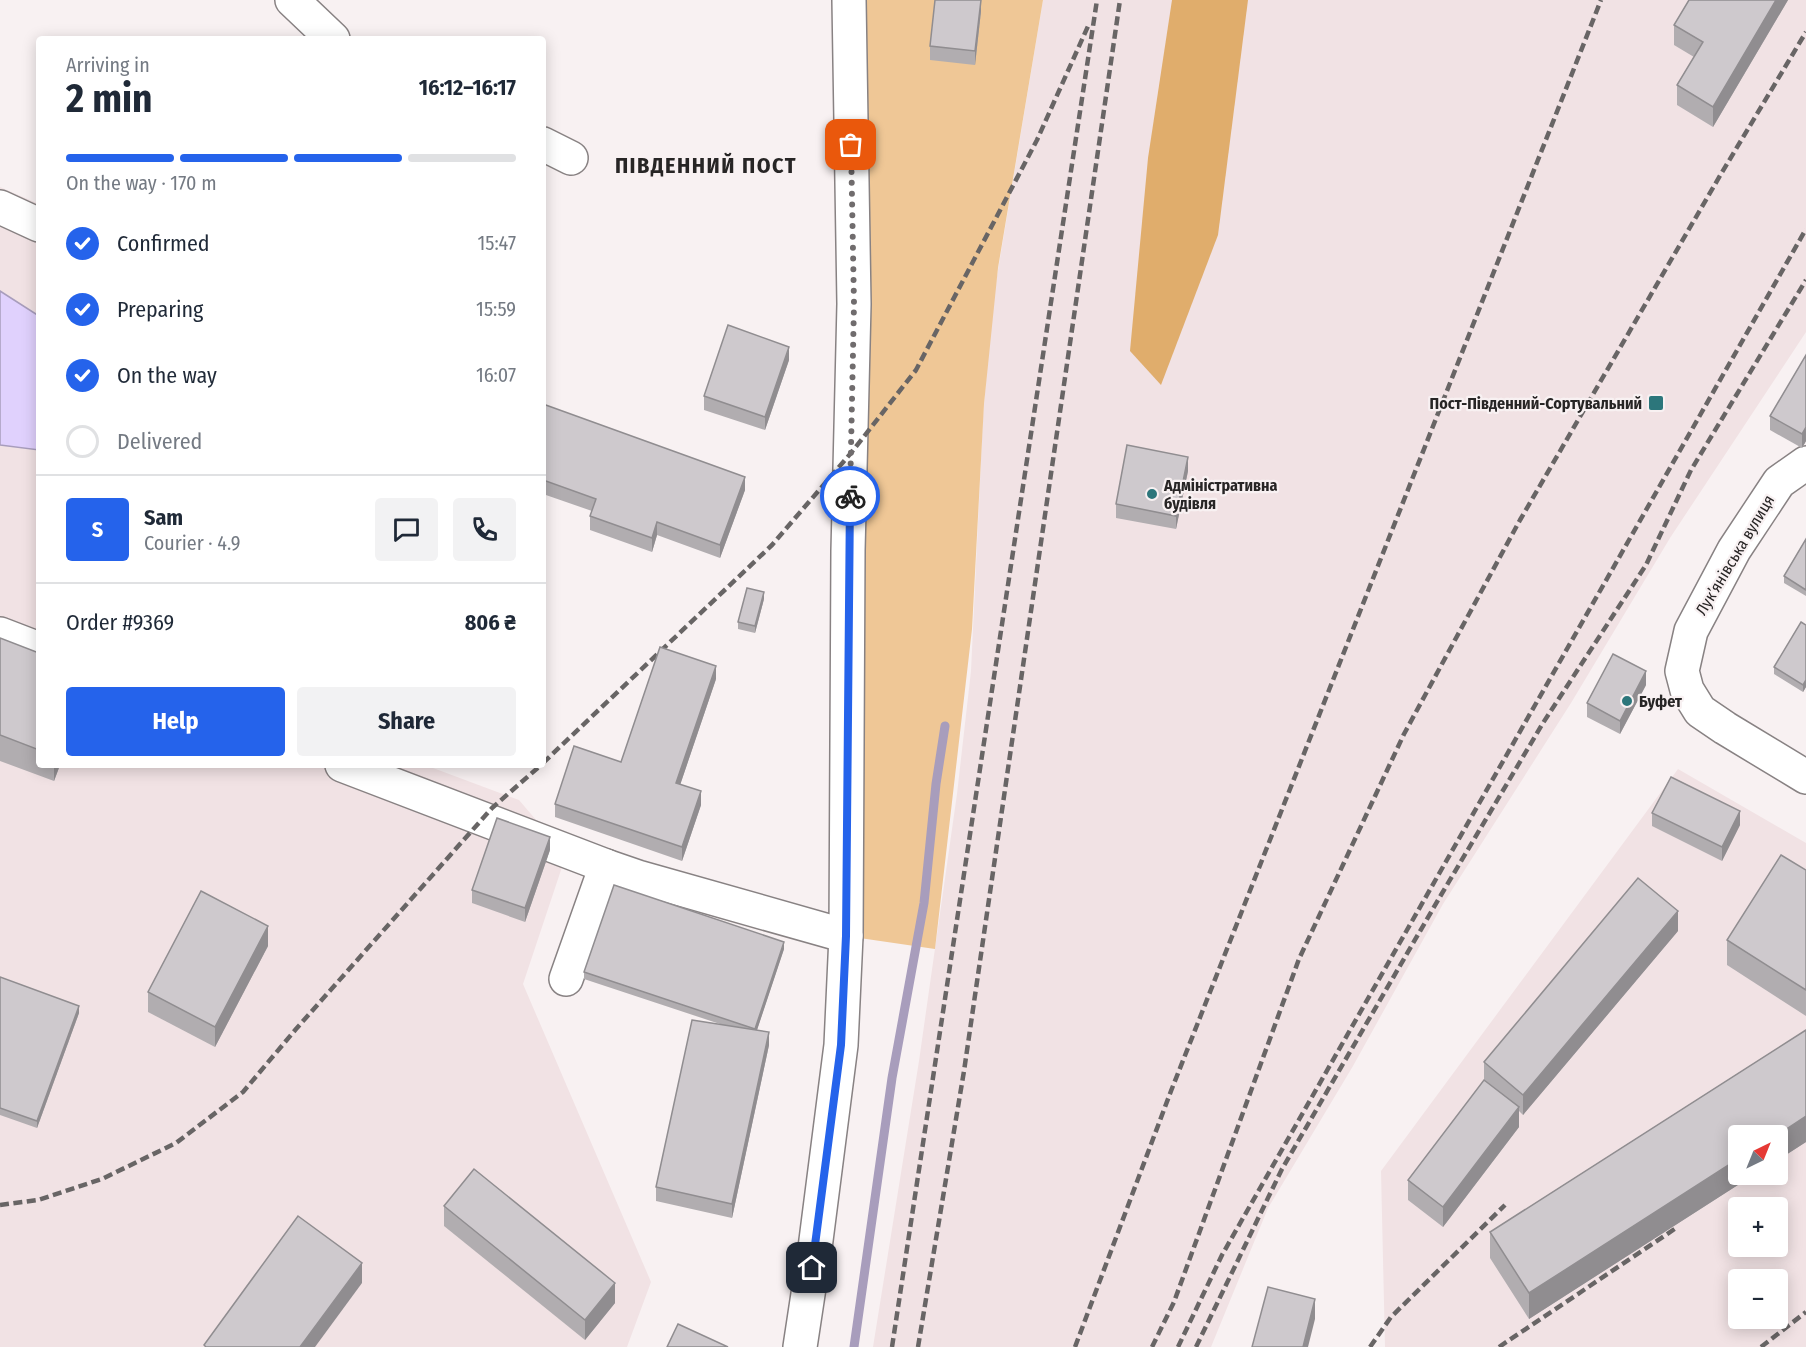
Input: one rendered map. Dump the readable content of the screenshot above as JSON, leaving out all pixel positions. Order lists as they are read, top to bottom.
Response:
{
  "streets": {
    "street": ["Лук’янівська вулиця"]
  },
  "districts": ["ПІВДЕННИЙ ПОСТ"],
  "places": {
    "transit": ["Пост-Південний-Сортувальний"],
    "other": ["Адміністративна будівля", "Буфет"]
  },
  "north": "top right",
  "page": {
    "heading": ["2 min", "Arriving in", "16:12–16:17"],
    "panel": [
      "Sam",
      "Courier · 4.9",
      "Order #9369",
      "806 ₴"
    ],
    "bar": "On the way · 170 m",
    "list": [
      ["Confirmed", "15:47"],
      ["Preparing", "15:59"],
      ["On the way", "16:07"],
      "Delivered"
    ],
    "round": "S",
    "buttons": ["Help", "Share"],
    "map_buttons": ["+", "−"]
  }
}
